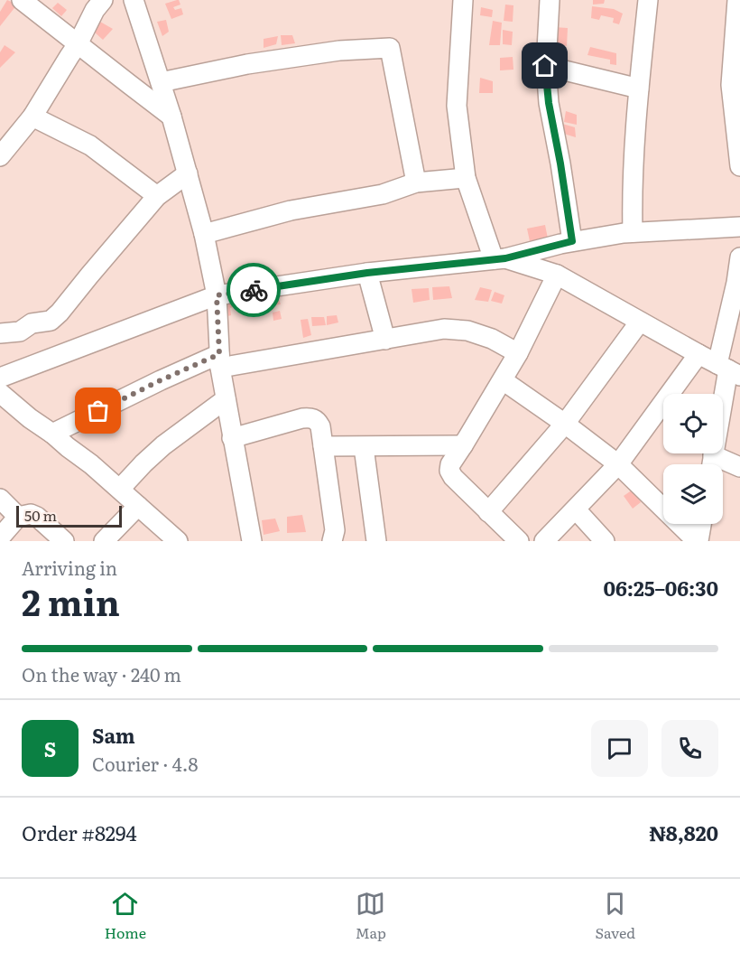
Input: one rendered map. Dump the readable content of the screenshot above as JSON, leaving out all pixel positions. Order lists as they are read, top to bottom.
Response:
{
  "scale_bar": "50 m",
  "page": {
    "scale": "50 m",
    "heading": ["2 min", "Arriving in", "06:25–06:30"],
    "panel": [
      "Sam",
      "Courier · 4.8",
      "Order #8294",
      "₦8,820"
    ],
    "bar": "On the way · 240 m",
    "round": "S",
    "tabs": ["Home", "Map", "Saved"]
  }
}
